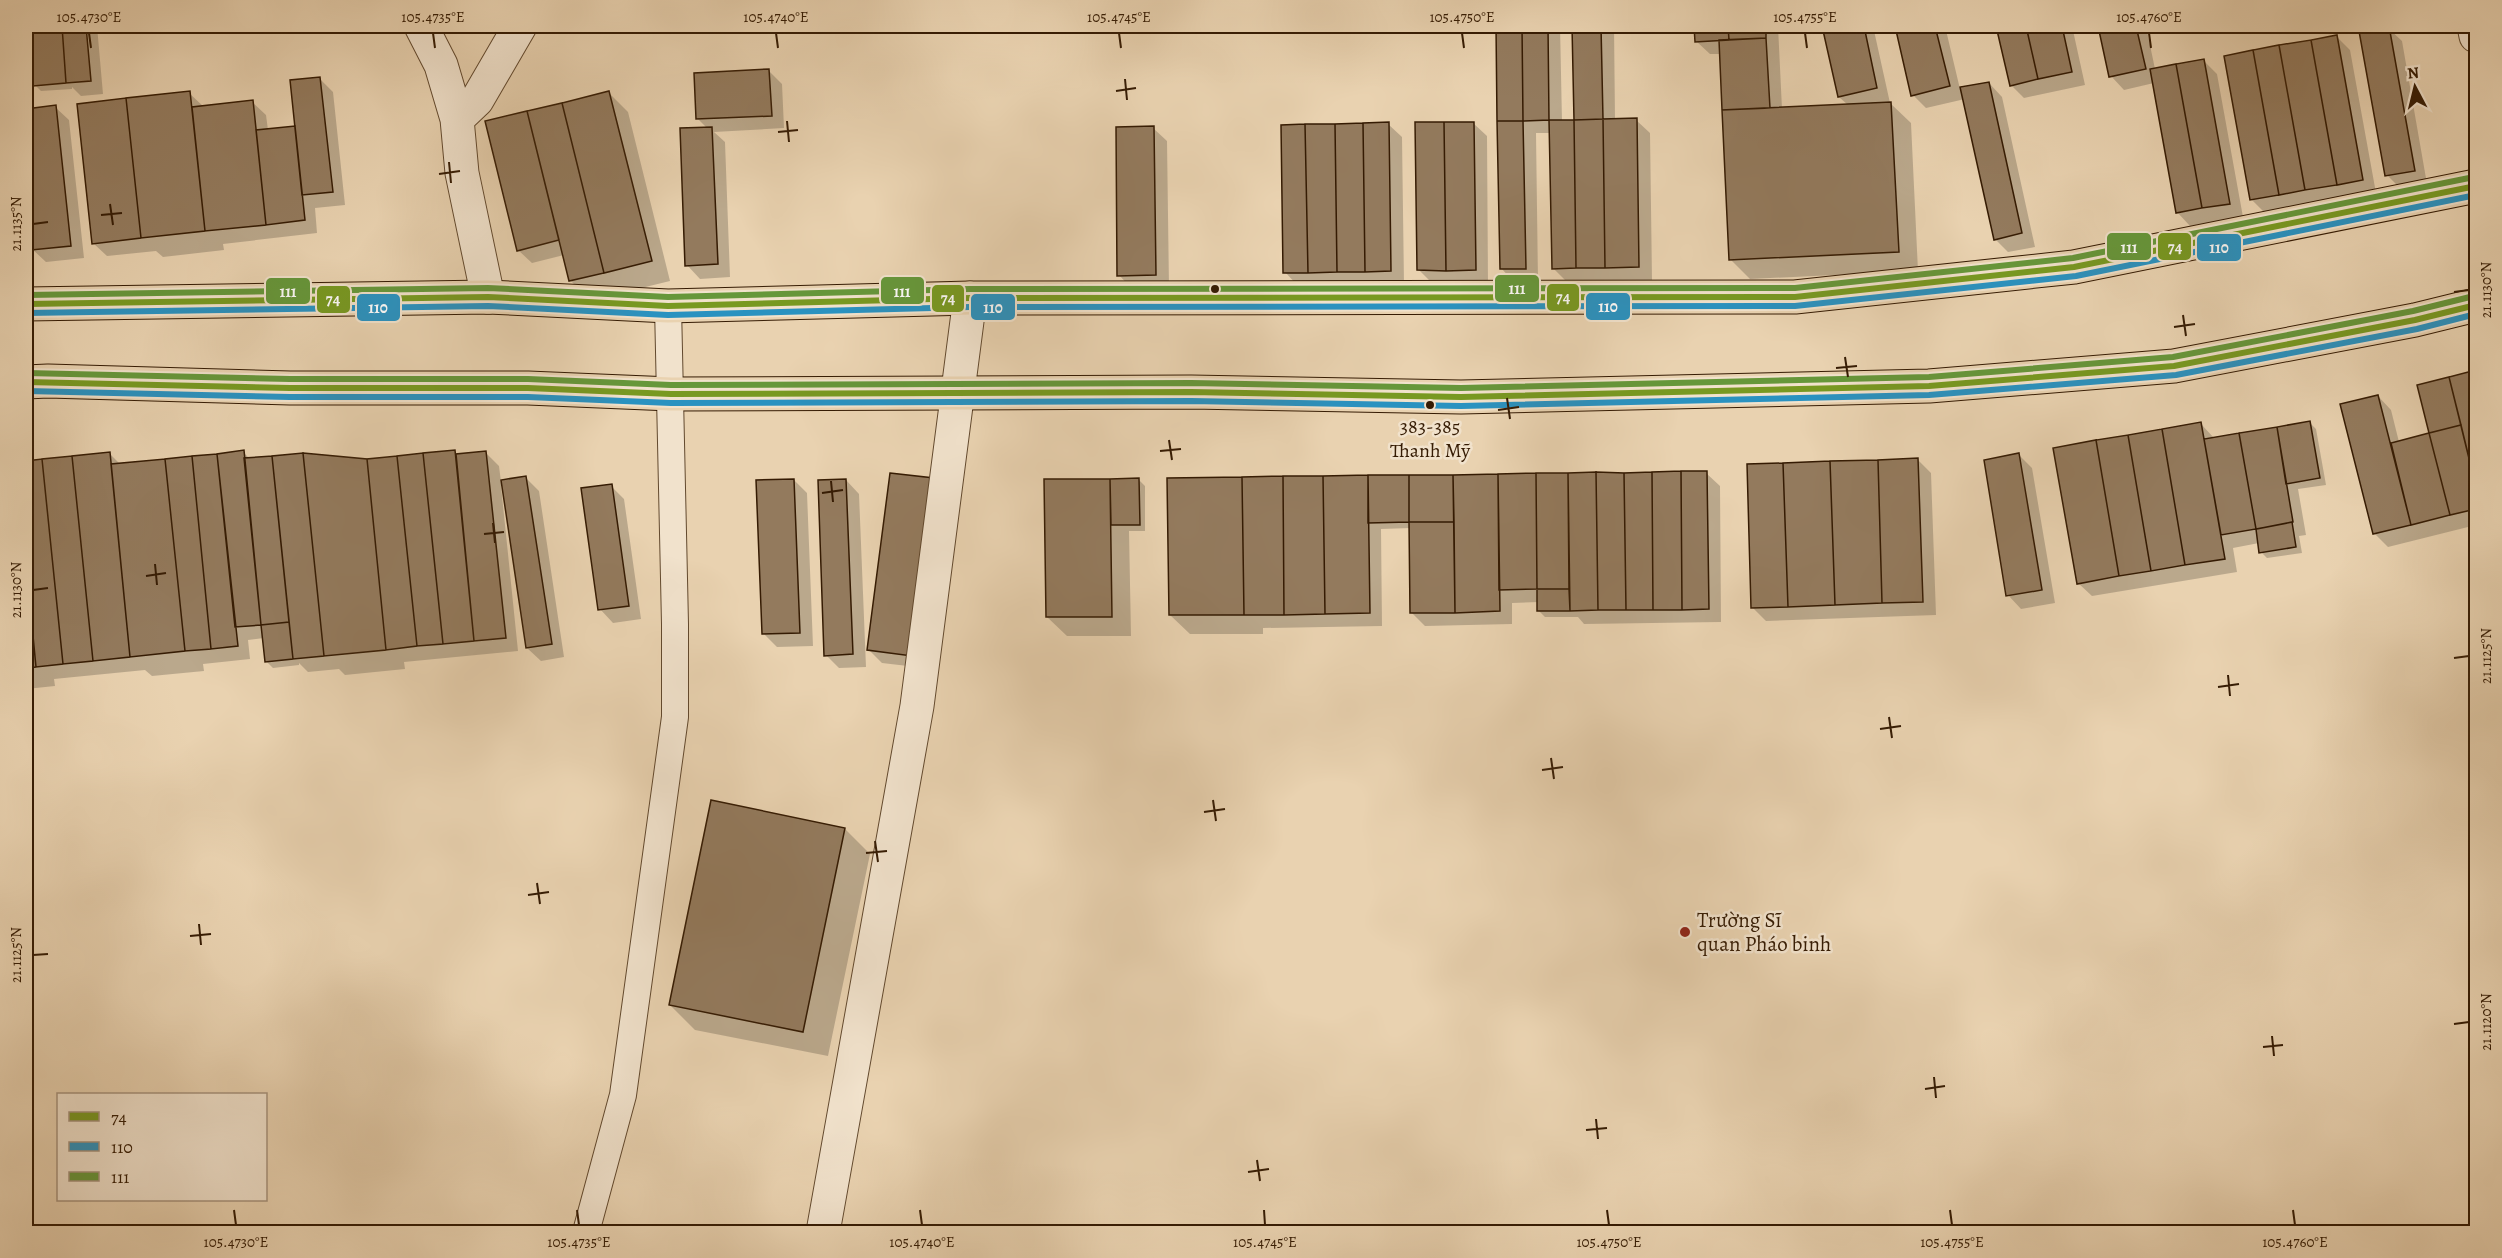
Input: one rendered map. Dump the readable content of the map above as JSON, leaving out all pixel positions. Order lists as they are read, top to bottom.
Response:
{
  "places": ["383-385 Thanh Mỹ", "Trường Sĩ quan Pháo binh"],
  "lines": ["transit line 111", "transit line 74", "transit line 110"],
  "legend": ["74", "110", "111"],
  "north": "top",
  "coordinates": [
    "105.4730°E",
    "105.4735°E",
    "105.4740°E",
    "105.4745°E",
    "105.4750°E",
    "105.4755°E",
    "105.4760°E",
    "21.1135°N",
    "21.1130°N",
    "21.1125°N",
    "21.1120°N"
  ]
}
